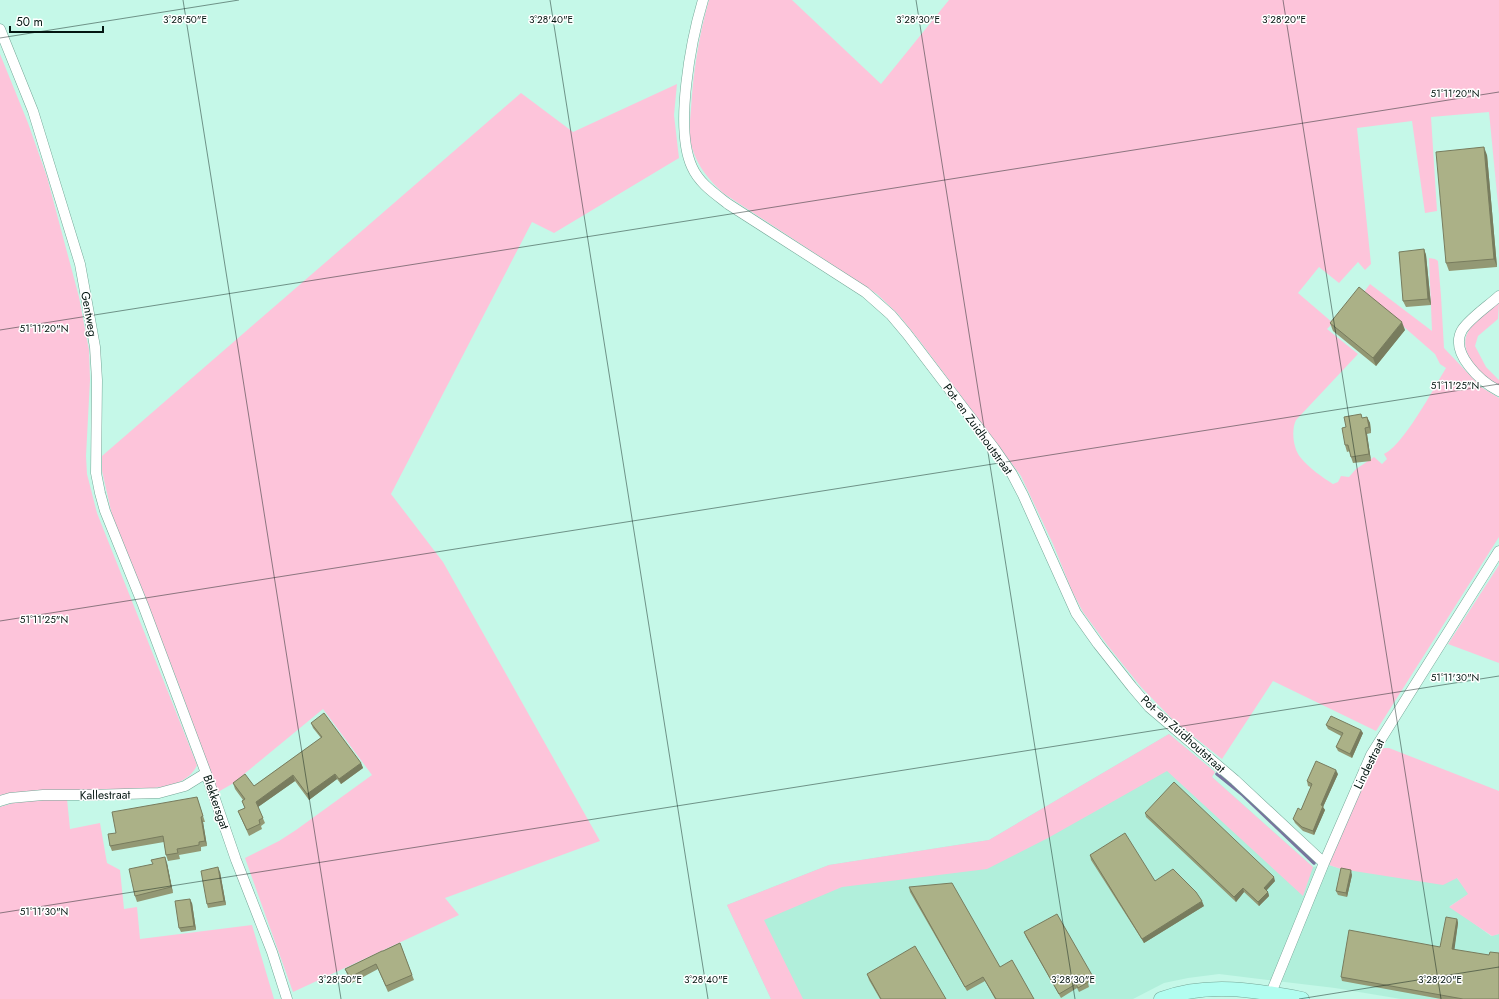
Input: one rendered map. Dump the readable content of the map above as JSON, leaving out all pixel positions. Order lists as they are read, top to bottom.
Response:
{
  "streets": {
    "street": [
      "Gentweg",
      "Pot- en Zuidhoutstraat",
      "Lindestraat",
      "Kallestraat",
      "Blekkersgat"
    ]
  },
  "crossings": [
    ["Gentweg", "Blekkersgat"],
    ["Pot- en Zuidhoutstraat", "Lindestraat"],
    ["Kallestraat", "Blekkersgat"]
  ],
  "scale_bar": "50 m",
  "coordinates": [
    "3°28'50\"E",
    "3°28'40\"E",
    "3°28'30\"E",
    "3°28'20\"E",
    "51°11'20\"N",
    "51°11'25\"N",
    "51°11'30\"N"
  ]
}
